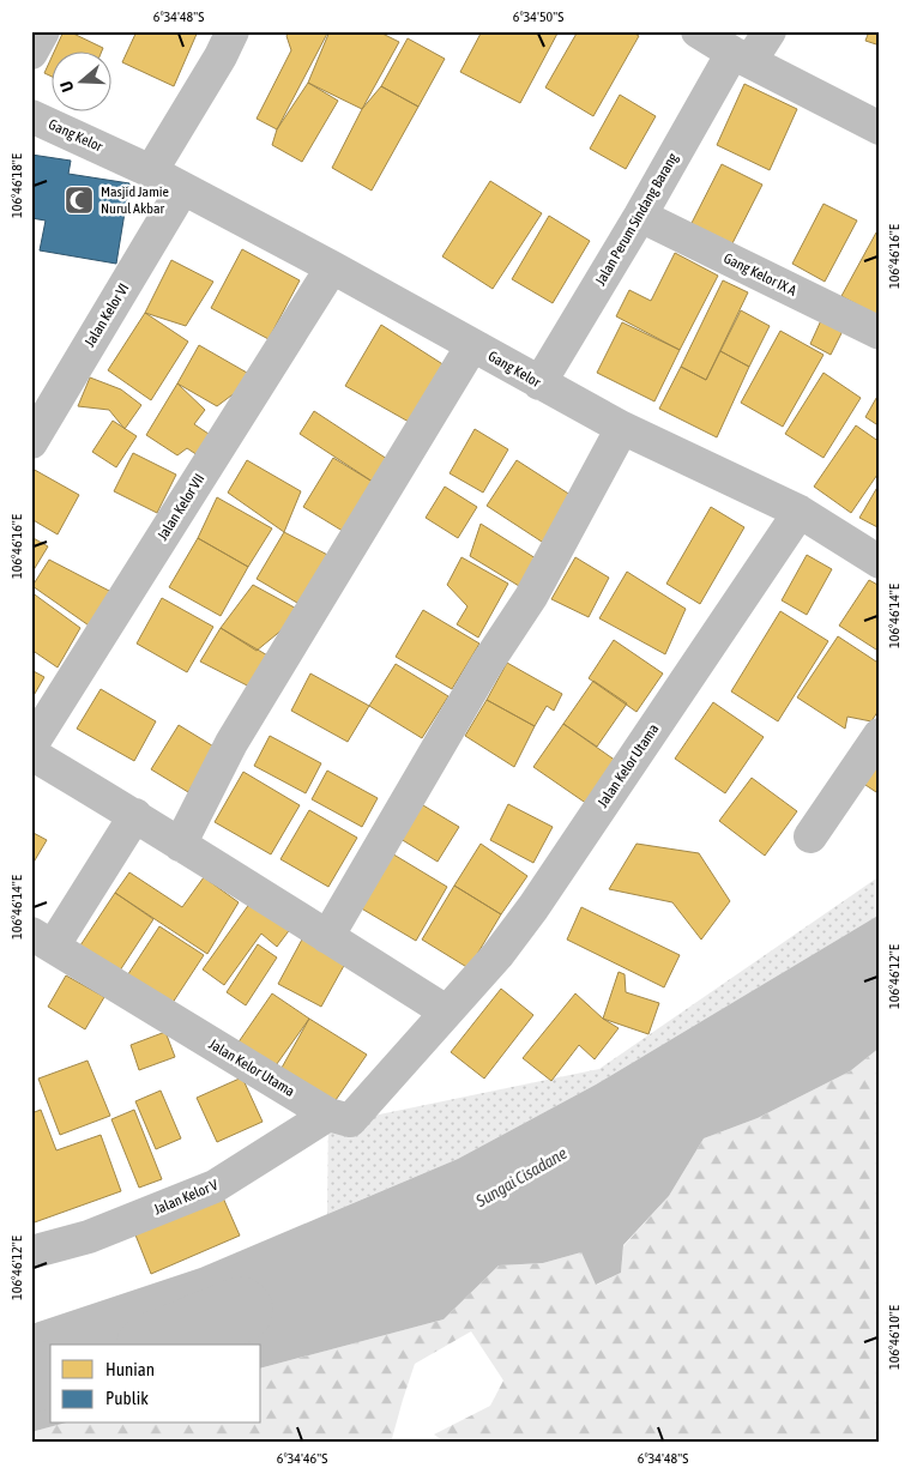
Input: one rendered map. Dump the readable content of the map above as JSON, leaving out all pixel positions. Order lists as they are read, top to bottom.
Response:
{
  "streets": {
    "street": [
      "Gang Kelor",
      "Jalan Perum Sindang Barang",
      "Gang Kelor IX A",
      "Jalan Kelor VI",
      "Jalan Kelor VII",
      "Jalan Kelor Utama",
      "Jalan Kelor V"
    ]
  },
  "crossings": [
    ["Gang Kelor", "Jalan Perum Sindang Barang"],
    ["Gang Kelor", "Jalan Kelor VI"],
    ["Gang Kelor", "Jalan Kelor VII"],
    ["Gang Kelor", "Jalan Kelor Utama"],
    ["Jalan Perum Sindang Barang", "Gang Kelor IX A"],
    ["Jalan Kelor Utama", "Jalan Kelor V"]
  ],
  "water": ["Sungai Cisadane"],
  "places": {
    "mosque": ["Masjid Jamie Nurul Akbar"]
  },
  "legend": ["Hunian", "Publik"],
  "north": "left",
  "coordinates": [
    "6°34'48\"S",
    "6°34'50\"S",
    "106°46'18\"E",
    "106°46'16\"E",
    "106°46'14\"E",
    "106°46'12\"E",
    "106°46'10\"E",
    "6°34'46\"S"
  ]
}
